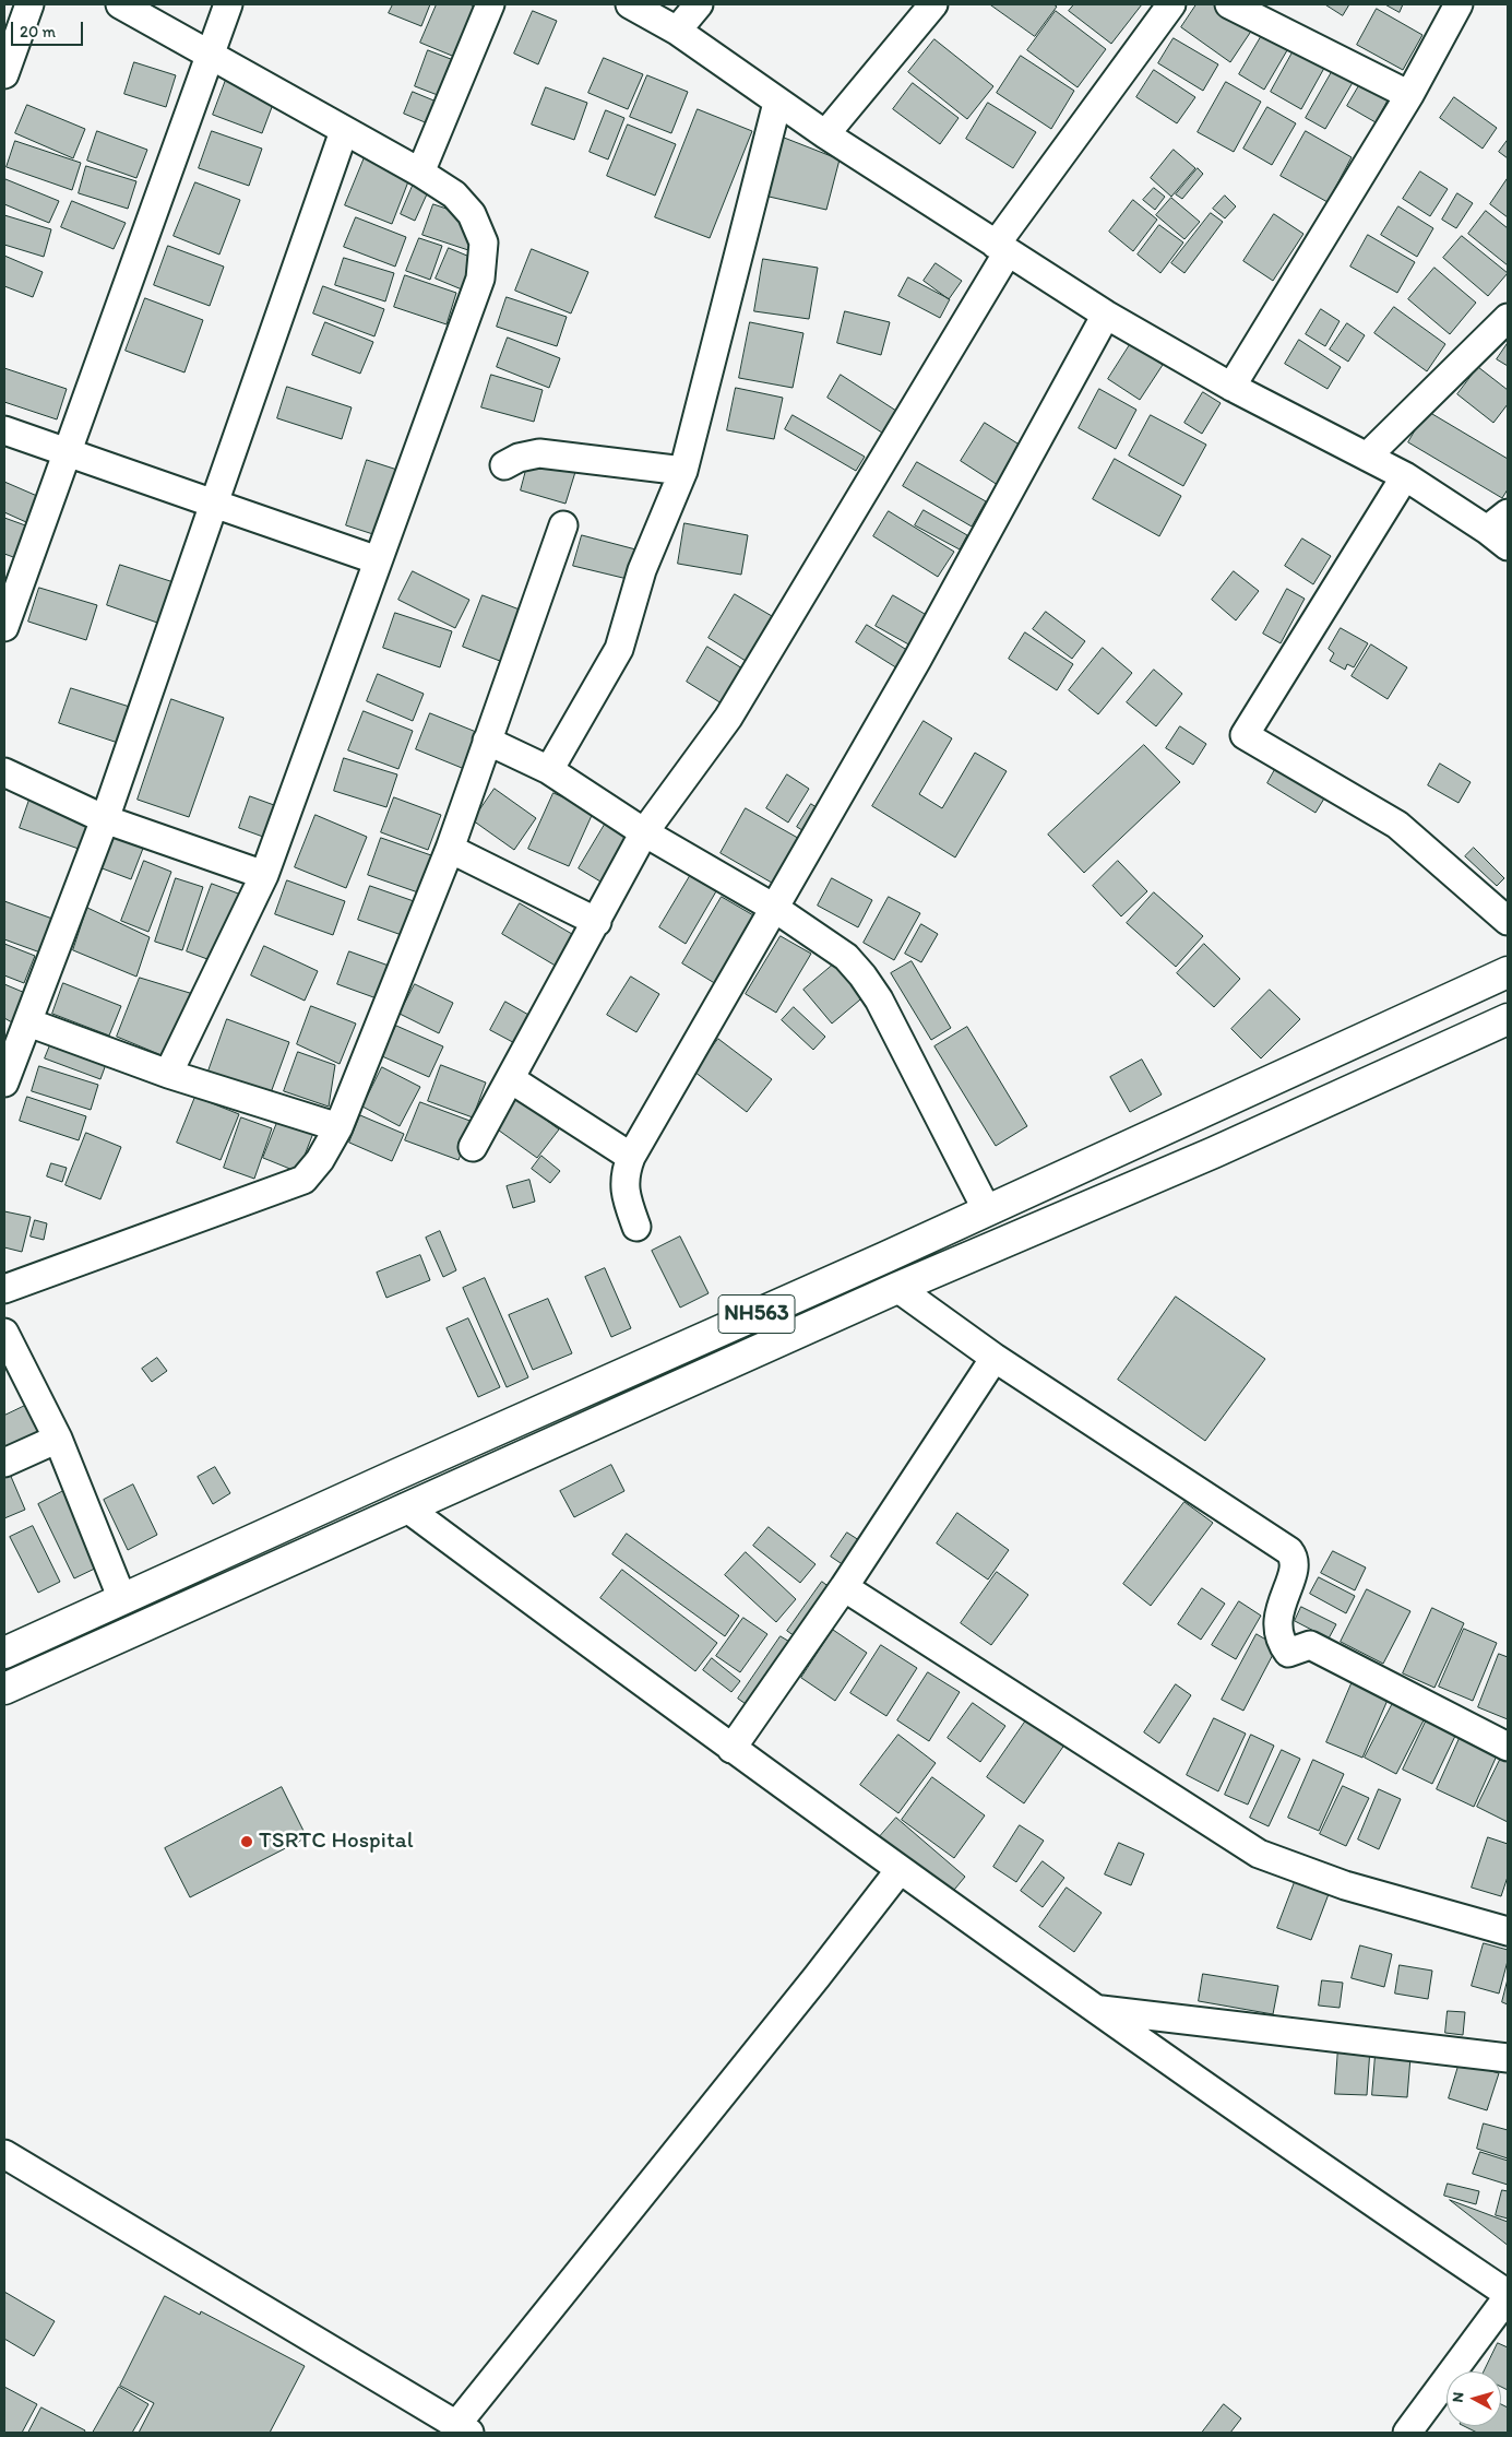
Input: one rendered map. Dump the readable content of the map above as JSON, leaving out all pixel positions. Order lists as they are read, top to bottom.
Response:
{
  "streets": {
    "highway": ["NH563"]
  },
  "places": ["TSRTC Hospital"],
  "scale_bar": "20 m",
  "north": "left"
}
